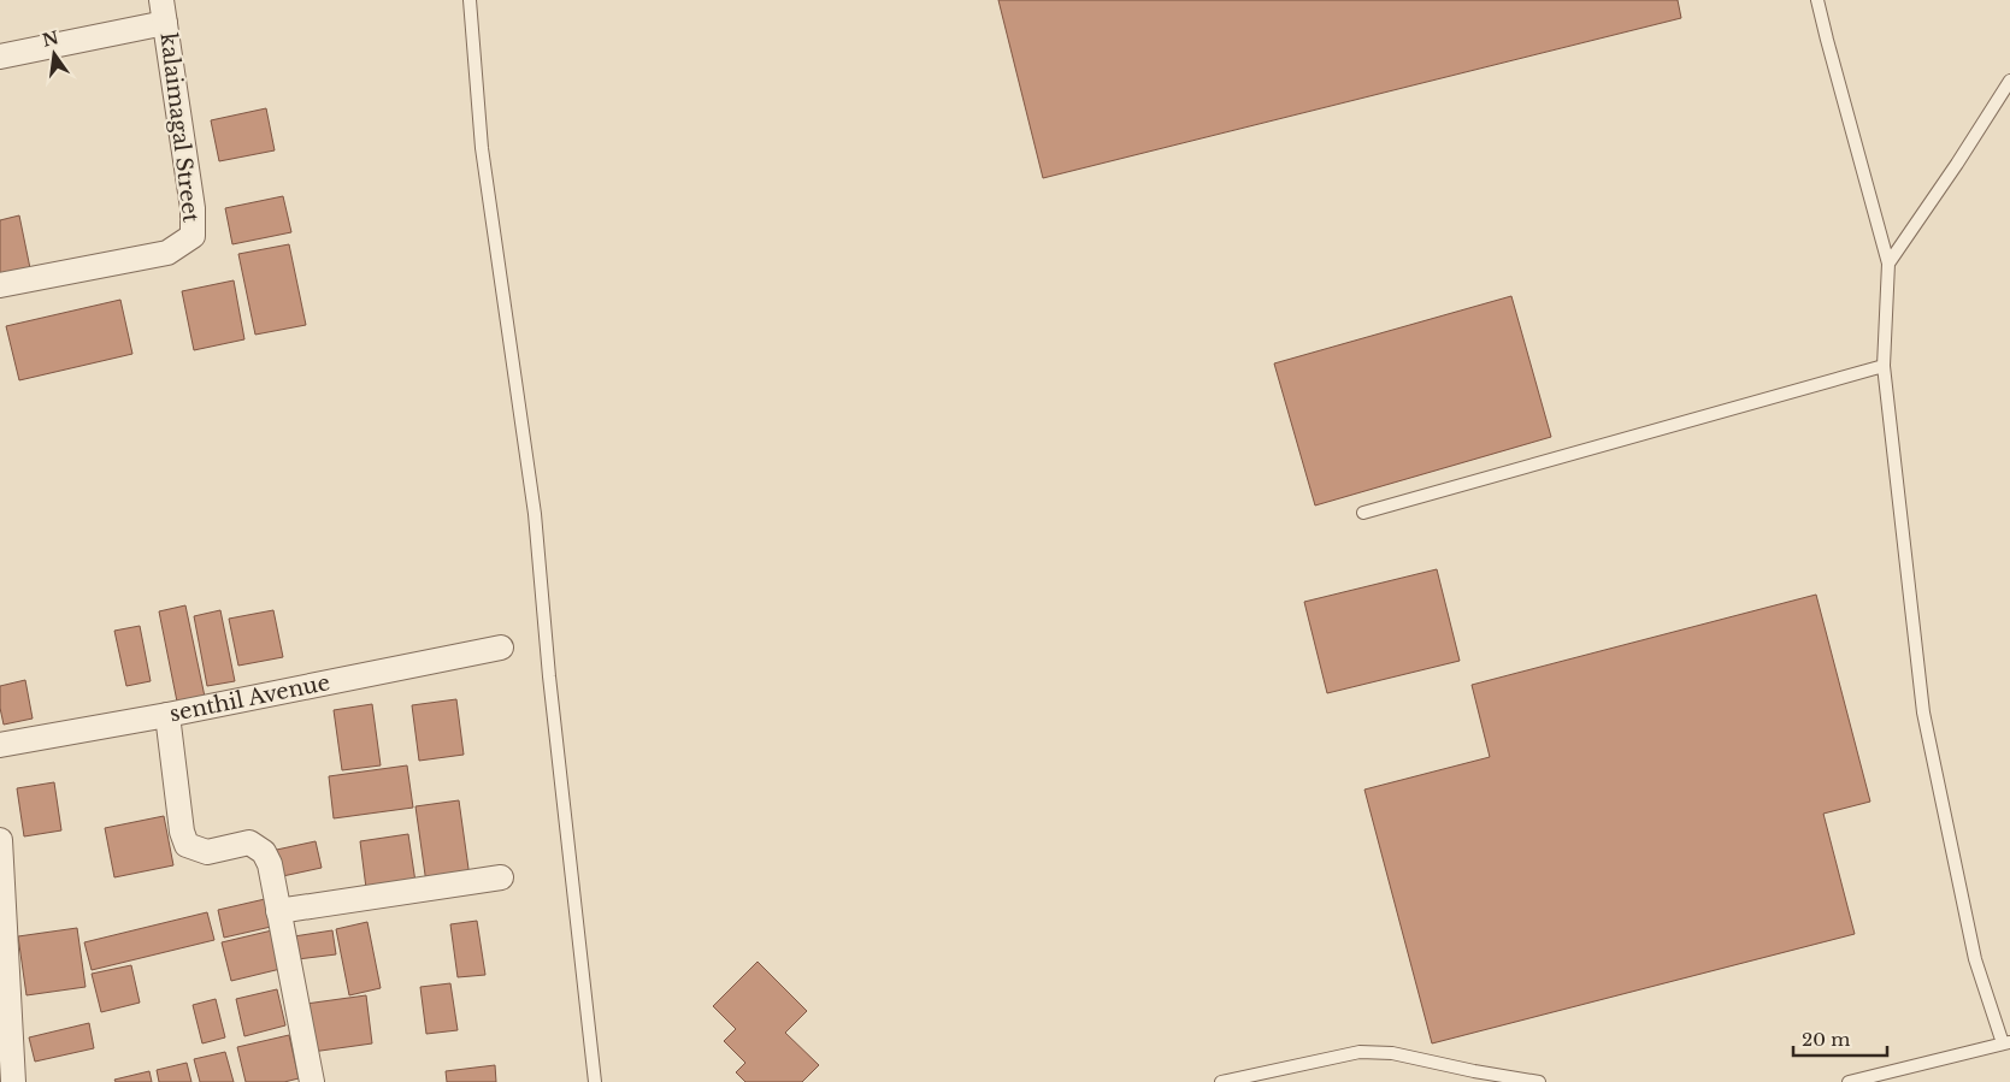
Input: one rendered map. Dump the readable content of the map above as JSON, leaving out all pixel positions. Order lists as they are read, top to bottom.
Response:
{
  "streets": {
    "street": ["kalaimagal Street", "senthil Avenue"]
  },
  "scale_bar": "20 m",
  "north": "top"
}
